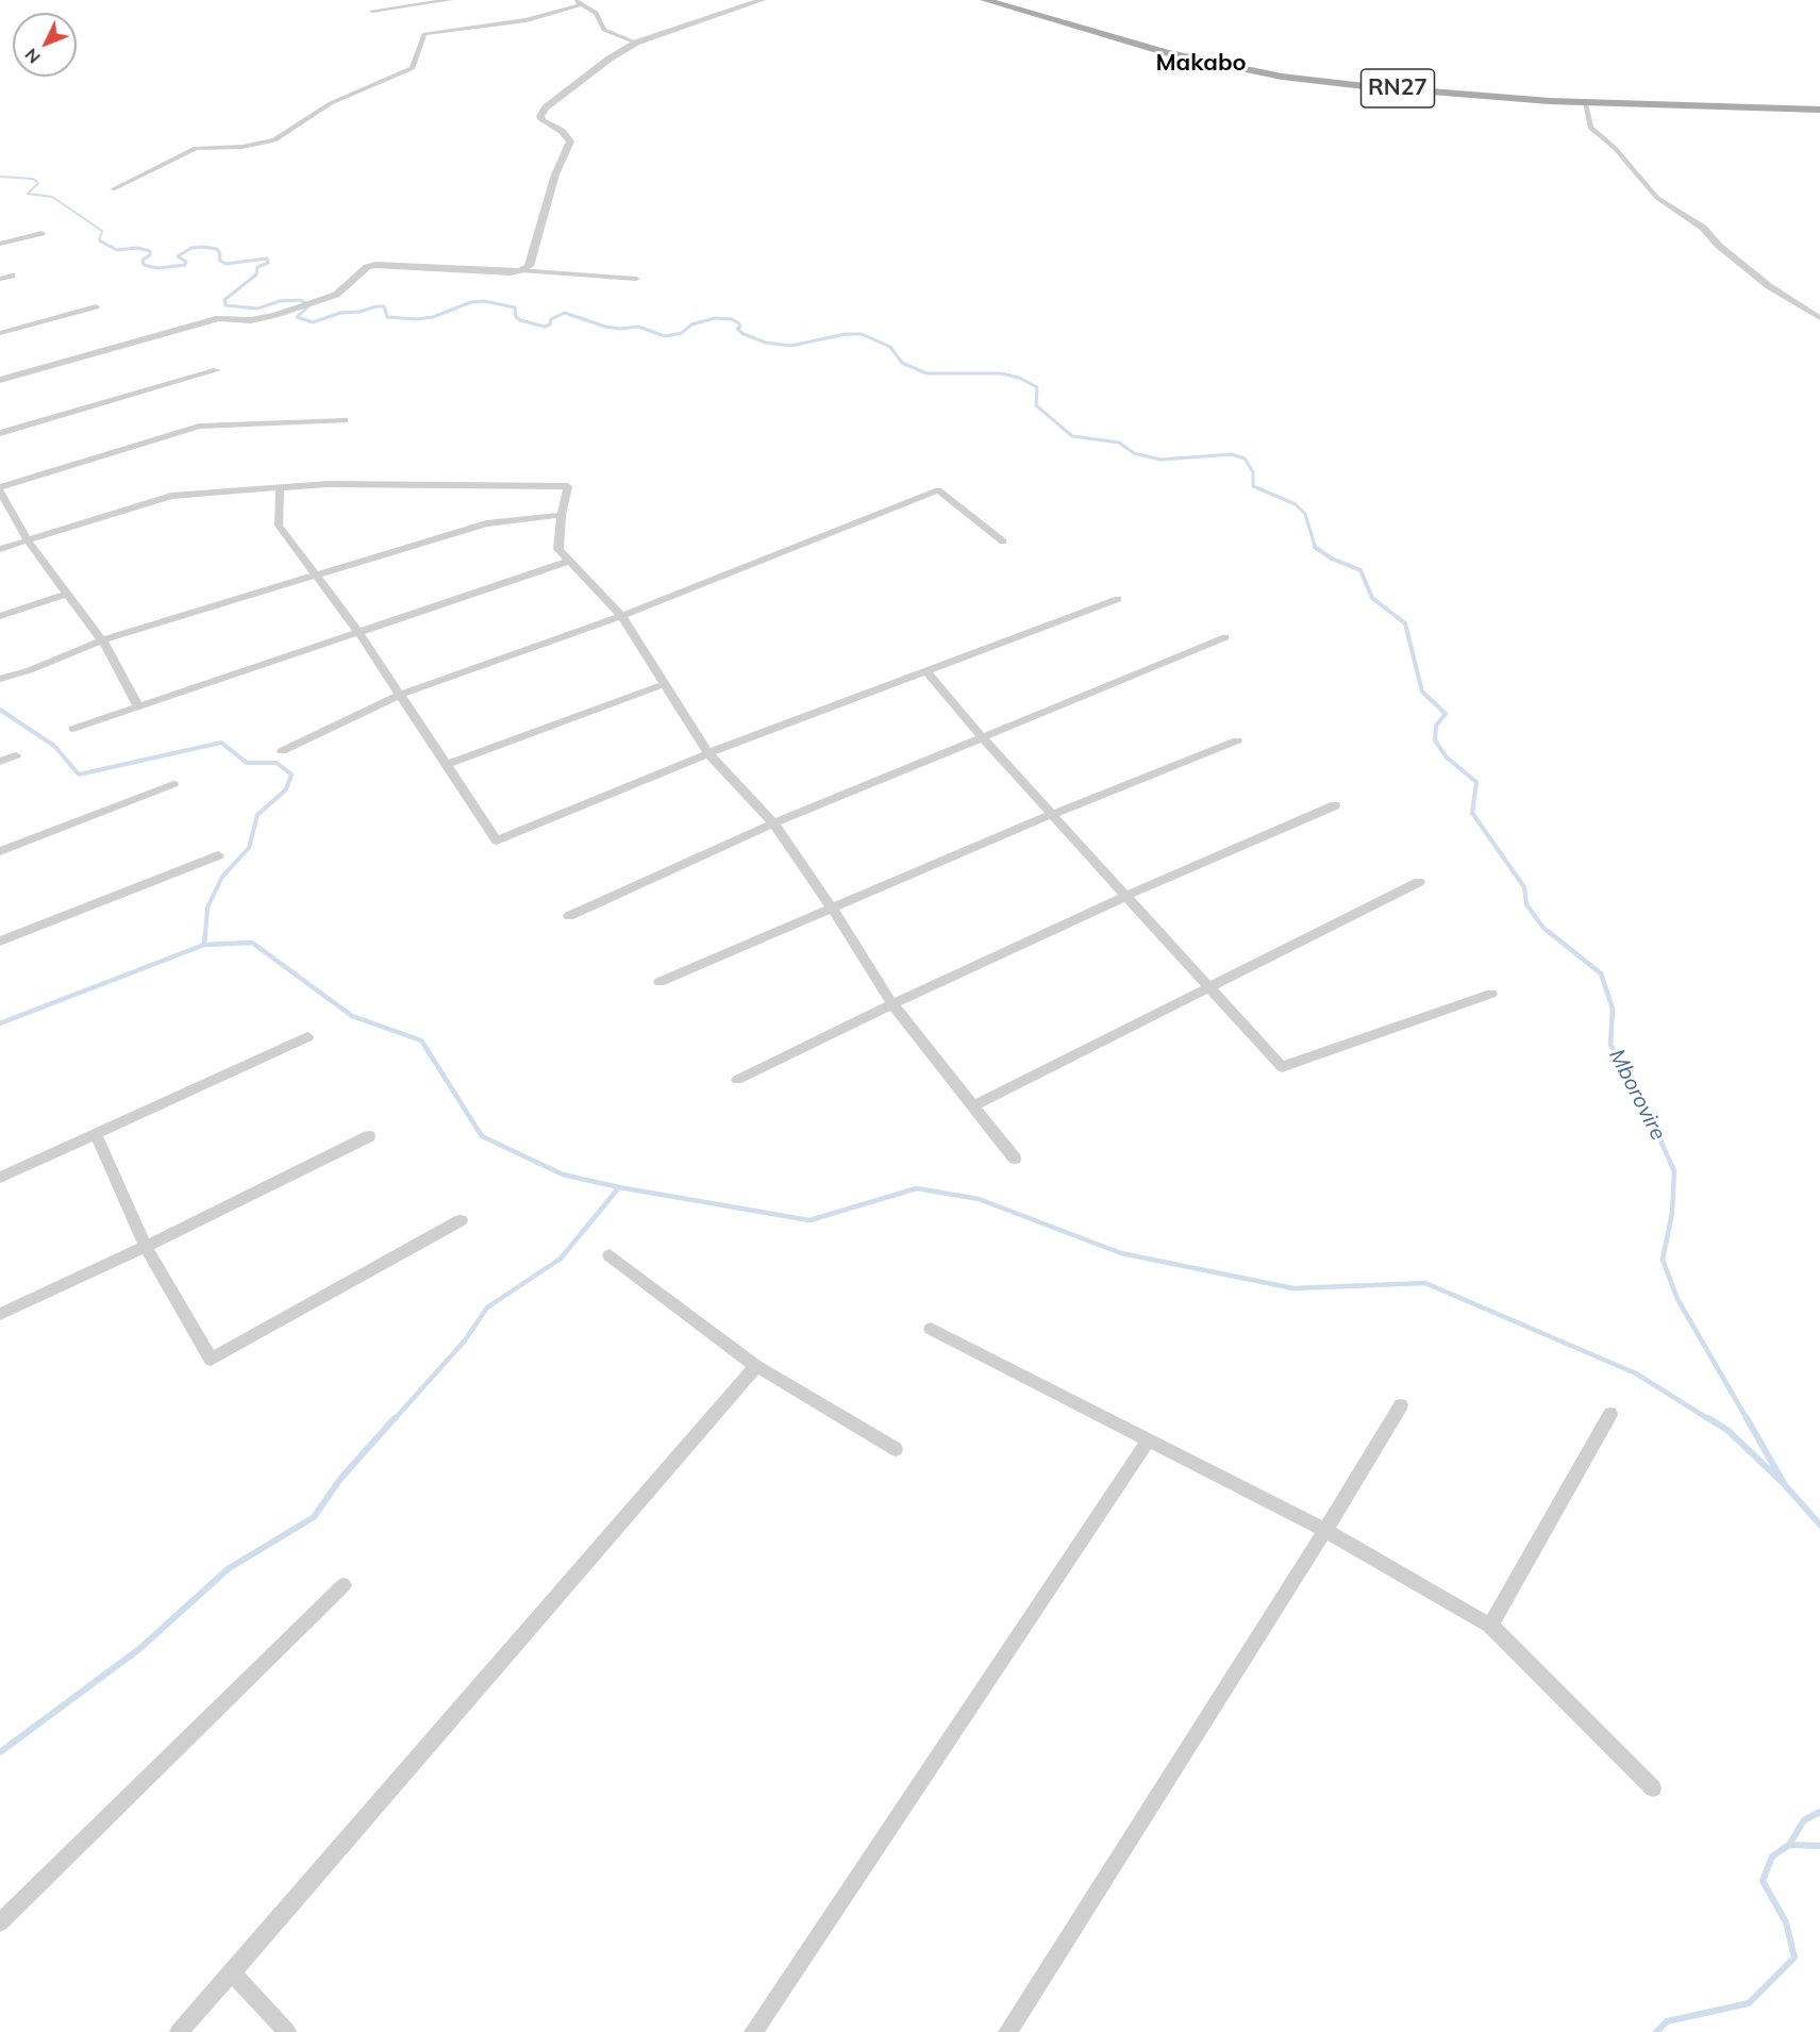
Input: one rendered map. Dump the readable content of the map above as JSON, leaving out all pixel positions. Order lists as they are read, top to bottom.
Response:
{
  "streets": {
    "main road": ["RN27"]
  },
  "districts": ["Makabo"],
  "water": ["Mborovire"],
  "north": "bottom left"
}
